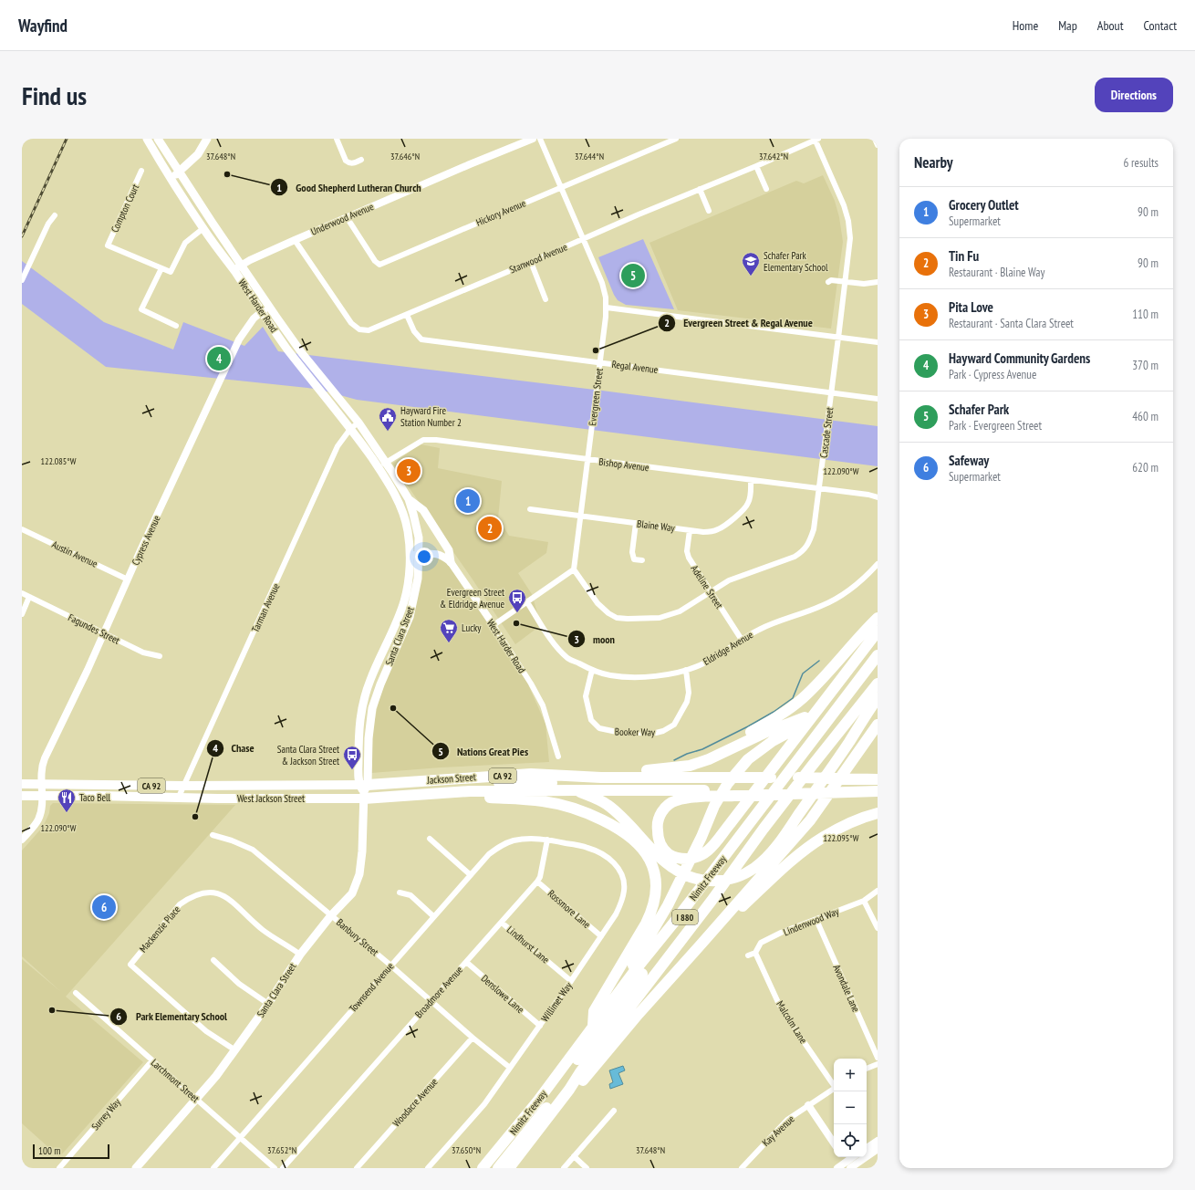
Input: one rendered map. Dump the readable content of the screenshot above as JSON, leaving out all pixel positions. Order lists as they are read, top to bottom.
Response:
{
  "streets": {
    "highway": [
      "CA 92",
      "Jackson Street",
      "Nimitz Freeway",
      "I 880"
    ],
    "main road": ["West Harder Road", "Santa Clara Street", "West Jackson Street"],
    "street": [
      "Compton Court",
      "Hickory Avenue",
      "Underwood Avenue",
      "Stanwood Avenue",
      "Regal Avenue",
      "Evergreen Street",
      "Cascade Street",
      "Bishop Avenue",
      "Blaine Way",
      "Cypress Avenue",
      "Austin Avenue",
      "Adeline Street",
      "Tarman Avenue",
      "Fagundes Street",
      "Eldridge Avenue",
      "Booker Way",
      "Rossmore Lane",
      "Lindenwood Way",
      "Mackenzie Place",
      "Banbury Street",
      "Lindhurst Lane",
      "Townsend Avenue",
      "Avondale Lane",
      "Broadmore Avenue",
      "Denslowe Lane",
      "Willimet Way",
      "Malcolm Lane",
      "Larchmont Street",
      "Woodacre Avenue",
      "Surrey Way",
      "Kay Avenue"
    ]
  },
  "crossings": [
    ["Hickory Avenue", "Underwood Avenue"],
    ["Hickory Avenue", "Evergreen Street"],
    ["Underwood Avenue", "Stanwood Avenue"],
    ["Underwood Avenue", "West Harder Road"],
    ["Stanwood Avenue", "Regal Avenue"],
    ["Stanwood Avenue", "Evergreen Street"],
    ["Stanwood Avenue", "Cascade Street"],
    ["West Harder Road", "Bishop Avenue"],
    ["West Harder Road", "Cypress Avenue"],
    ["West Harder Road", "Tarman Avenue"],
    ["West Harder Road", "Santa Clara Street"],
    ["Regal Avenue", "Evergreen Street"],
    ["Regal Avenue", "Cascade Street"],
    ["Evergreen Street", "Cascade Street"],
    ["Evergreen Street", "Bishop Avenue"],
    ["Evergreen Street", "Blaine Way"],
    ["Cascade Street", "Bishop Avenue"],
    ["Cascade Street", "Adeline Street"],
    ["Bishop Avenue", "Blaine Way"],
    ["Bishop Avenue", "Santa Clara Street"],
    ["Blaine Way", "Adeline Street"],
    ["Cypress Avenue", "Austin Avenue"],
    ["Cypress Avenue", "Fagundes Street"],
    ["Cypress Avenue", "CA 92"],
    ["Adeline Street", "Eldridge Avenue"],
    ["Tarman Avenue", "CA 92"],
    ["Tarman Avenue", "West Jackson Street"],
    ["Santa Clara Street", "Jackson Street"],
    ["Santa Clara Street", "West Jackson Street"],
    ["Santa Clara Street", "Mackenzie Place"],
    ["Santa Clara Street", "Banbury Street"],
    ["Santa Clara Street", "Larchmont Street"],
    ["Eldridge Avenue", "Booker Way"],
    ["CA 92", "Jackson Street"],
    ["CA 92", "West Jackson Street"],
    ["Jackson Street", "West Jackson Street"],
    ["Nimitz Freeway", "I 880"],
    ["Rossmore Lane", "Broadmore Avenue"],
    ["Rossmore Lane", "Willimet Way"],
    ["Lindenwood Way", "Avondale Lane"],
    ["Lindenwood Way", "Malcolm Lane"],
    ["Banbury Street", "Townsend Avenue"],
    ["Banbury Street", "Broadmore Avenue"],
    ["Banbury Street", "Willimet Way"],
    ["Banbury Street", "Woodacre Avenue"],
    ["Lindhurst Lane", "Broadmore Avenue"],
    ["Lindhurst Lane", "Willimet Way"],
    ["Townsend Avenue", "Broadmore Avenue"],
    ["Townsend Avenue", "Willimet Way"],
    ["Townsend Avenue", "Larchmont Street"],
    ["Broadmore Avenue", "Denslowe Lane"],
    ["Broadmore Avenue", "Willimet Way"],
    ["Denslowe Lane", "Willimet Way"],
    ["Larchmont Street", "Surrey Way"]
  ],
  "places": {
    "other": [
      "Good Shepherd Lutheran Church",
      "Evergreen Street & Regal Avenue",
      "moon",
      "Nations Great Pies",
      "Chase",
      "Park Elementary School"
    ],
    "school or university": ["Schafer Park Elementary School"],
    "public building": ["Hayward Fire Station Number 2"],
    "bus stop": ["Evergreen Street & Eldridge Avenue", "Santa Clara Street & Jackson Street"],
    "supermarket": ["Lucky"],
    "restaurant": ["Taco Bell"]
  },
  "scale_bar": "100 m",
  "page": {
    "header": "Wayfind",
    "nav": [
      "Home",
      "Map",
      "About",
      "Contact"
    ],
    "buttons": "Directions",
    "title": "Find us",
    "heading": ["Nearby", "6 results"],
    "list": [
      {
        "mark": "1",
        "name": "Grocery Outlet",
        "note": "Supermarket",
        "value": "90 m"
      },
      {
        "mark": "2",
        "name": "Tin Fu",
        "note": "Restaurant · Blaine Way",
        "value": "90 m"
      },
      {
        "mark": "3",
        "name": "Pita Love",
        "note": "Restaurant · Santa Clara Street",
        "value": "110 m"
      },
      {
        "mark": "4",
        "name": "Hayward Community Gardens",
        "note": "Park · Cypress Avenue",
        "value": "370 m"
      },
      {
        "mark": "5",
        "name": "Schafer Park",
        "note": "Park · Evergreen Street",
        "value": "460 m"
      },
      {
        "mark": "6",
        "name": "Safeway",
        "note": "Supermarket",
        "value": "620 m"
      }
    ],
    "pins": [
      "5",
      "4",
      "3",
      "1",
      "2",
      "6"
    ],
    "map_buttons": ["+", "−"],
    "scale": "100 m"
  },
  "coordinates": [
    "37.648°N",
    "37.646°N",
    "37.644°N",
    "37.642°N",
    "122.085°W",
    "122.090°W",
    "122.095°W",
    "37.652°N",
    "37.650°N"
  ]
}
